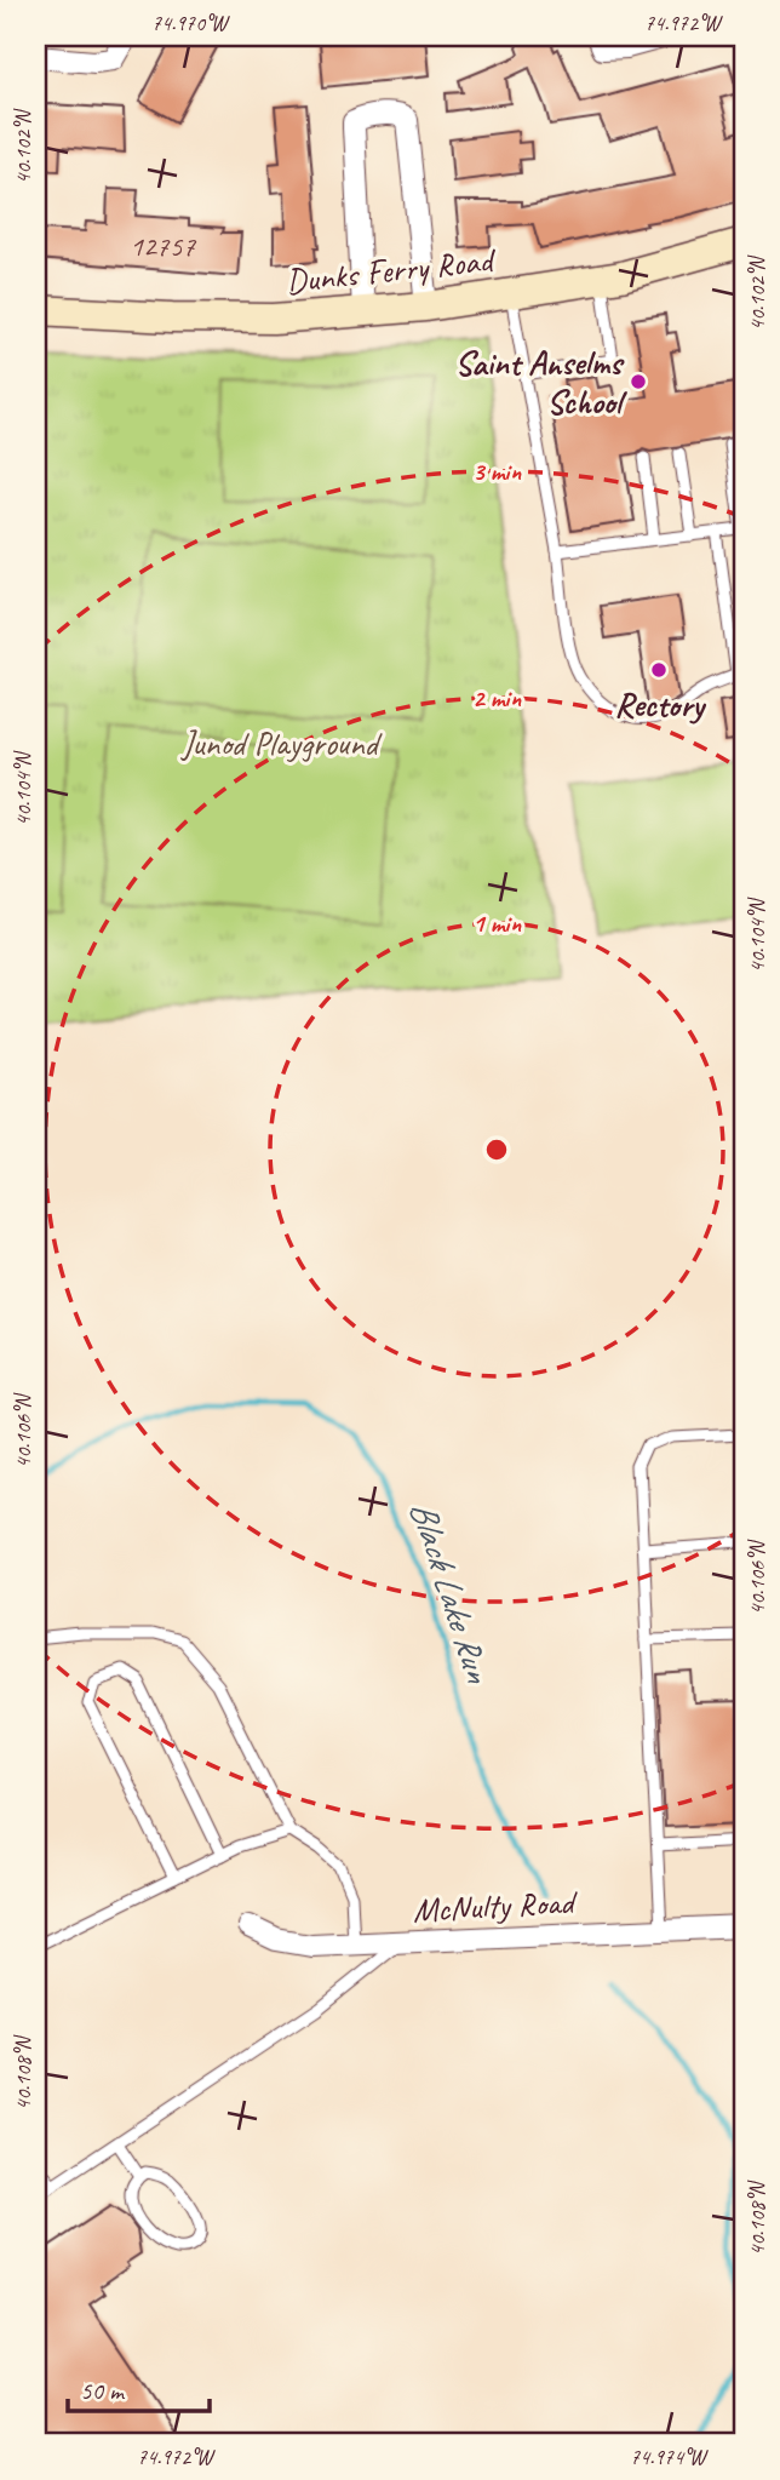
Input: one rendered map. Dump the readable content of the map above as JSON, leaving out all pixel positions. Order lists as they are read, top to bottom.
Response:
{
  "streets": {
    "street": ["Dunks Ferry Road", "McNulty Road"]
  },
  "water": ["Black Lake Run"],
  "parks": ["Junod Playground"],
  "places": ["Saint Anselms School", "Rectory"],
  "house_numbers": ["12757"],
  "scale_bar": "50 m",
  "coordinates": [
    "74.970°W",
    "74.972°W",
    "40.102°N",
    "40.104°N",
    "40.106°N",
    "40.108°N",
    "74.974°W"
  ],
  "rings": ["3 min", "2 min", "1 min"]
}
